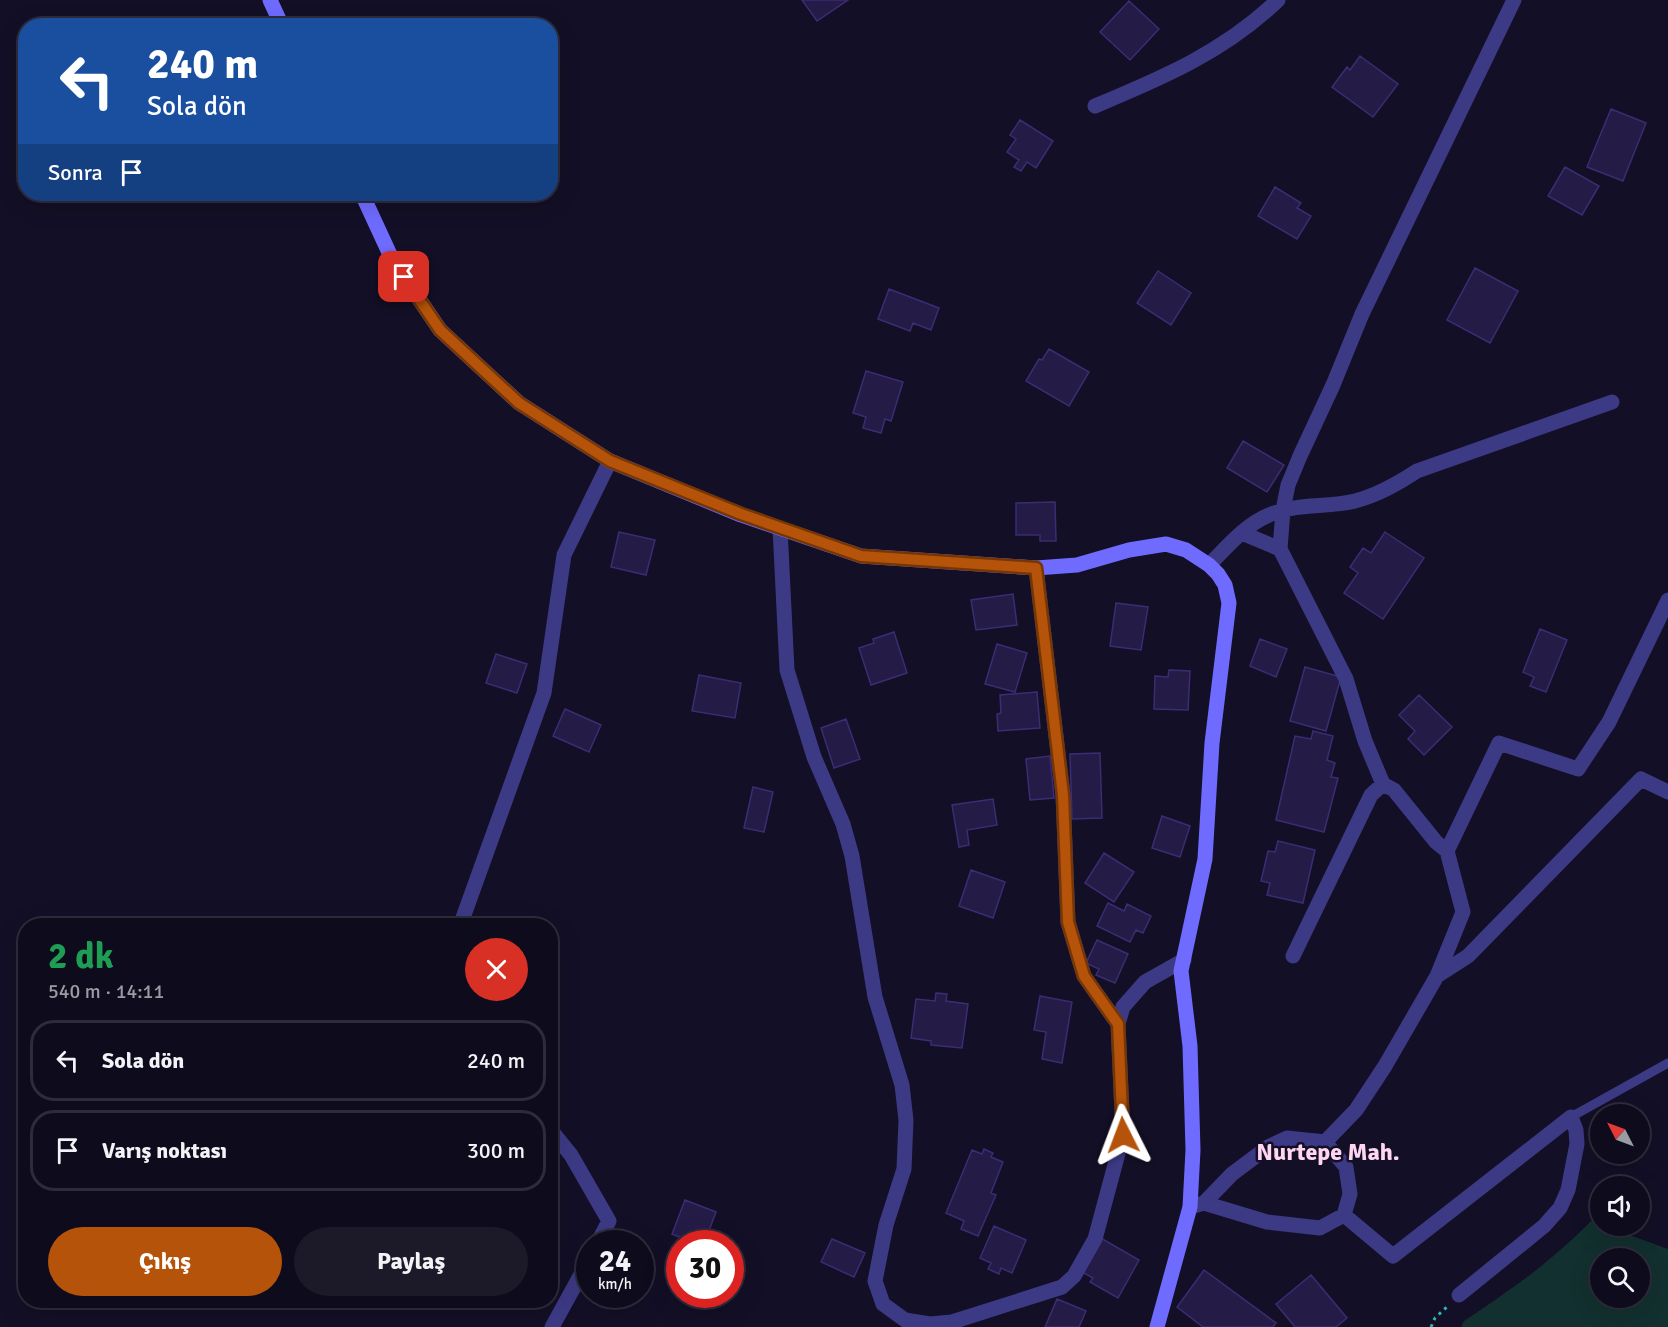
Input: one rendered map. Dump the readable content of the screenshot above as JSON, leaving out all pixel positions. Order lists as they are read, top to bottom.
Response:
{
  "districts": ["Nurtepe Mah."],
  "north": "top left",
  "page": {
    "turn": ["240 m", "Sola dön"],
    "then": "Sonra",
    "heading": ["2 dk", "540 m · 14:11"],
    "list": [
      {
        "name": "Sola dön",
        "value": "240 m"
      },
      {
        "name": "Varış noktası",
        "value": "300 m"
      }
    ],
    "buttons": ["Çıkış", "Paylaş"],
    "speed": "24 km/h",
    "limit": "30"
  }
}
